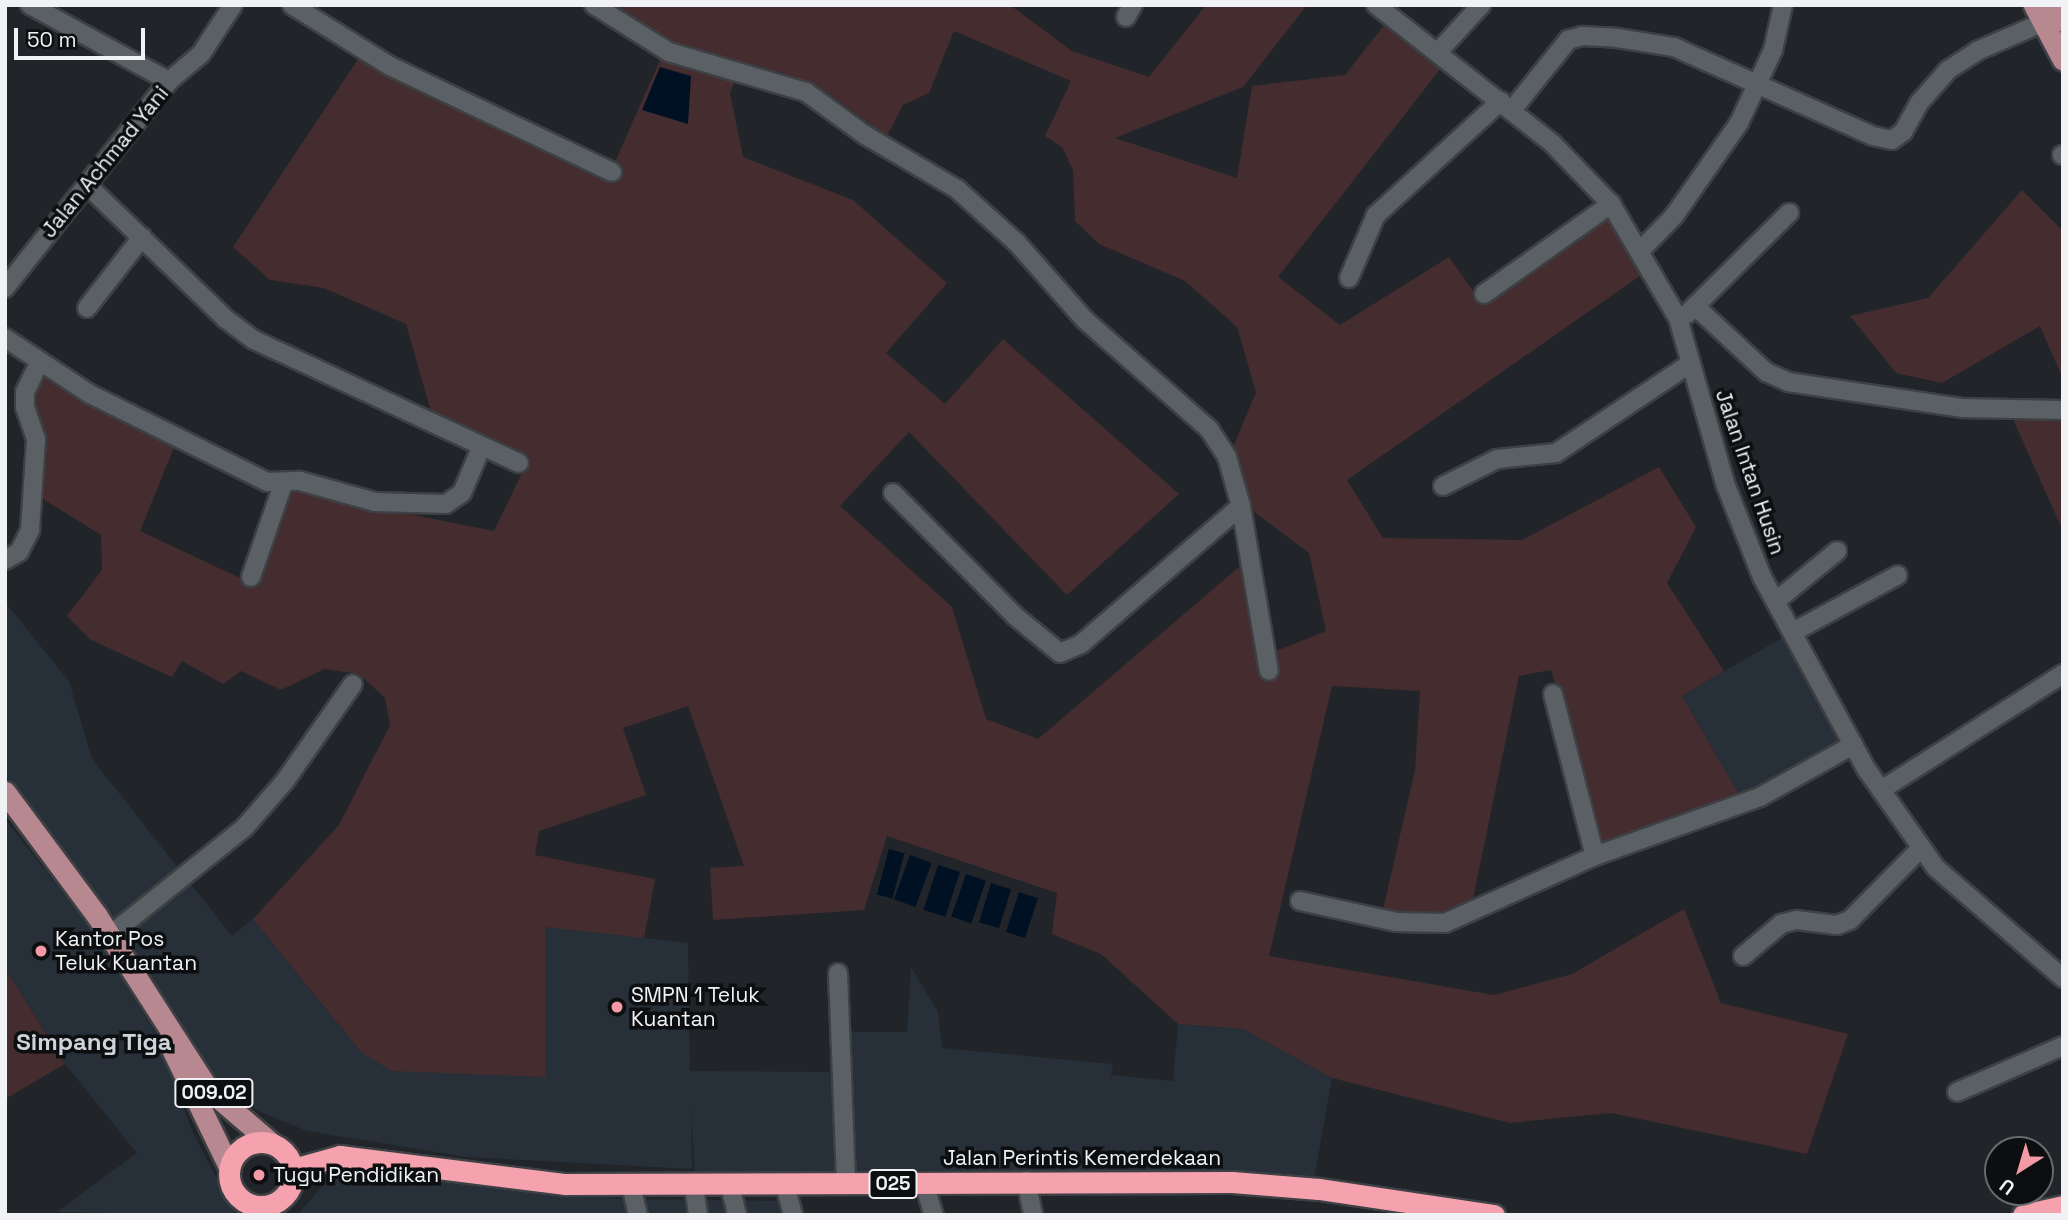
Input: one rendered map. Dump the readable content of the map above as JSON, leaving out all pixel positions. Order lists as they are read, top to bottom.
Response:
{
  "streets": {
    "highway": ["Jalan Perintis Kemerdekaan", "025"],
    "main road": ["009.02"],
    "street": ["Jalan Achmad Yani", "Jalan Intan Husin"]
  },
  "crossings": [
    ["009.02", "Jalan Perintis Kemerdekaan"]
  ],
  "districts": ["Simpang Tiga"],
  "places": ["Kantor Pos Teluk Kuantan", "SMPN 1 Teluk Kuantan", "Tugu Pendidikan"],
  "scale_bar": "50 m",
  "north": "bottom left"
}
